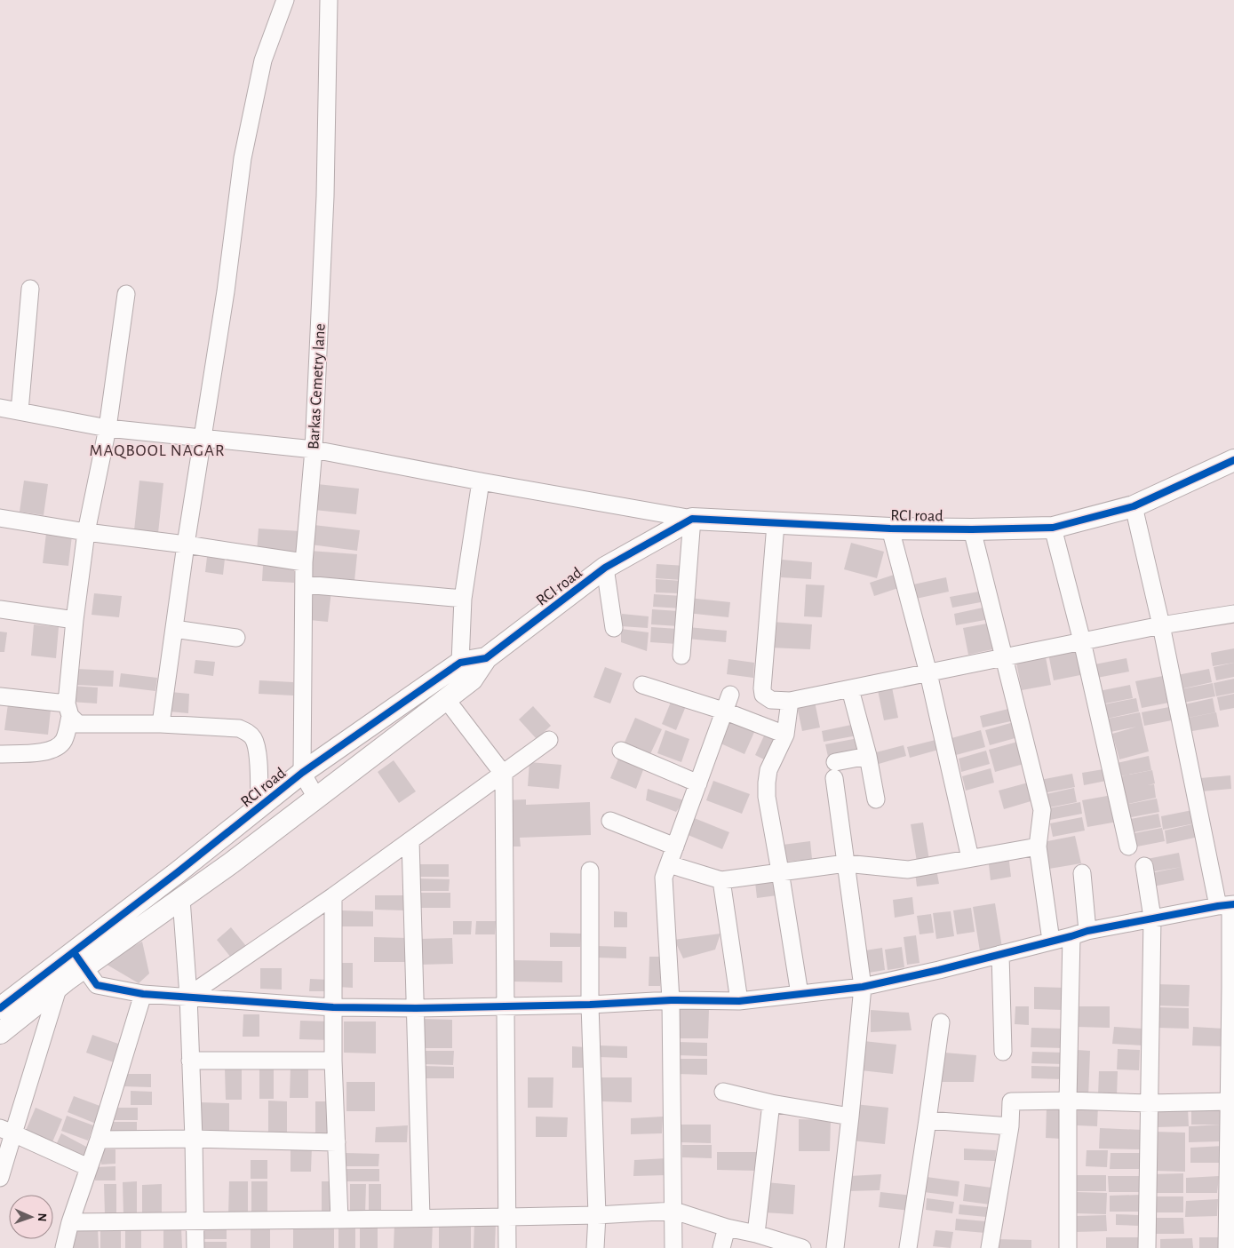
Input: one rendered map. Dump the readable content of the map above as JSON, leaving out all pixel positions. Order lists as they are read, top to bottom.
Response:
{
  "streets": {
    "street": ["Barkas Cemetry lane", "RCI road"]
  },
  "crossings": [
    ["Barkas Cemetry lane", "RCI road"]
  ],
  "districts": ["MAQBOOL NAGAR"],
  "north": "right"
}
